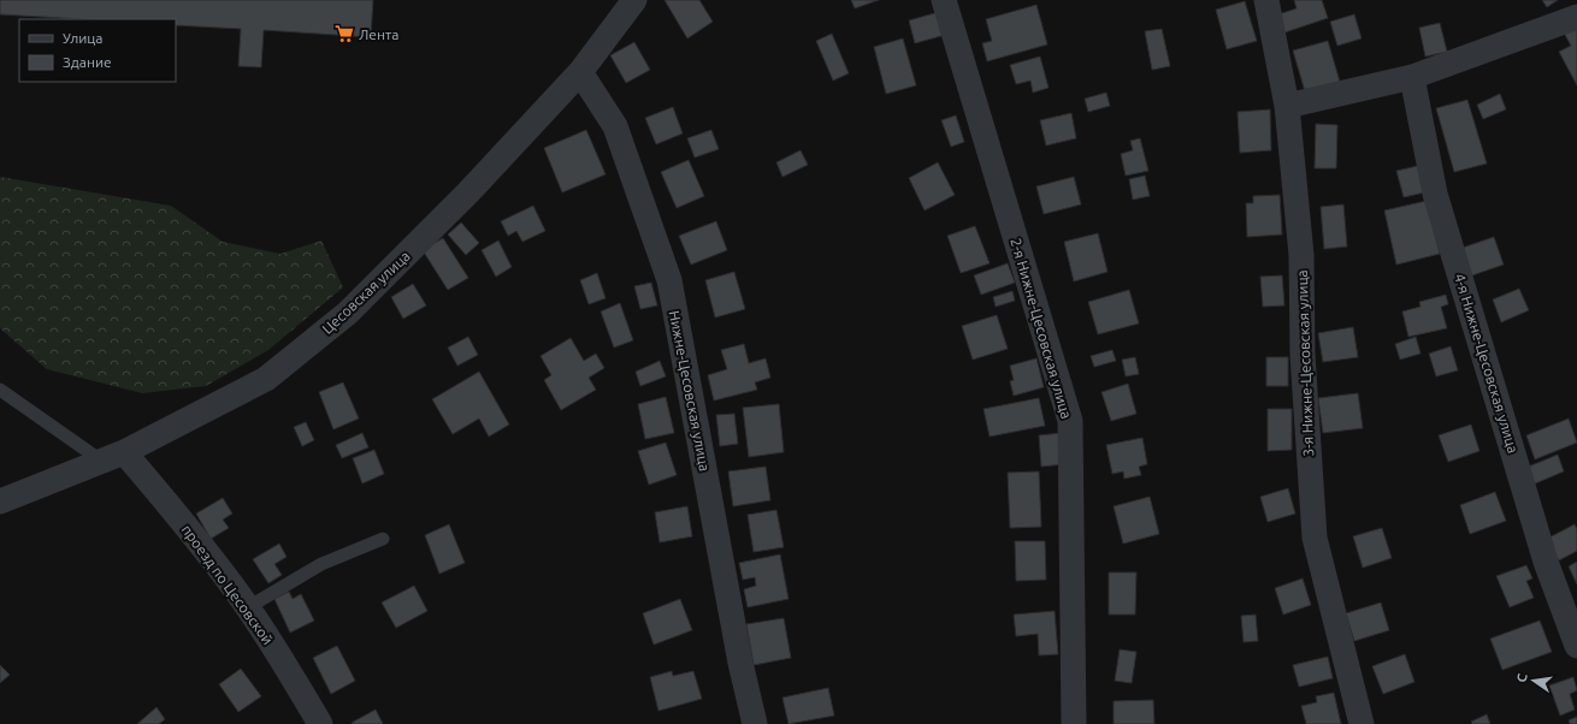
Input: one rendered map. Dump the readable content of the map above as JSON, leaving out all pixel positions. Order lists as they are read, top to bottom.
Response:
{
  "streets": {
    "street": [
      "Цесовская улица",
      "2-я Нижне-Цесовская улица",
      "3-я Нижне-Цесовская улица",
      "4-я Нижне-Цесовская улица",
      "Нижне-Цесовская улица",
      "проезд по Цесовской"
    ]
  },
  "crossings": [
    ["Цесовская улица", "Нижне-Цесовская улица"],
    ["Цесовская улица", "проезд по Цесовской"]
  ],
  "places": {
    "supermarket": ["Лента"]
  },
  "legend": ["Улица", "Здание"],
  "north": "left"
}
